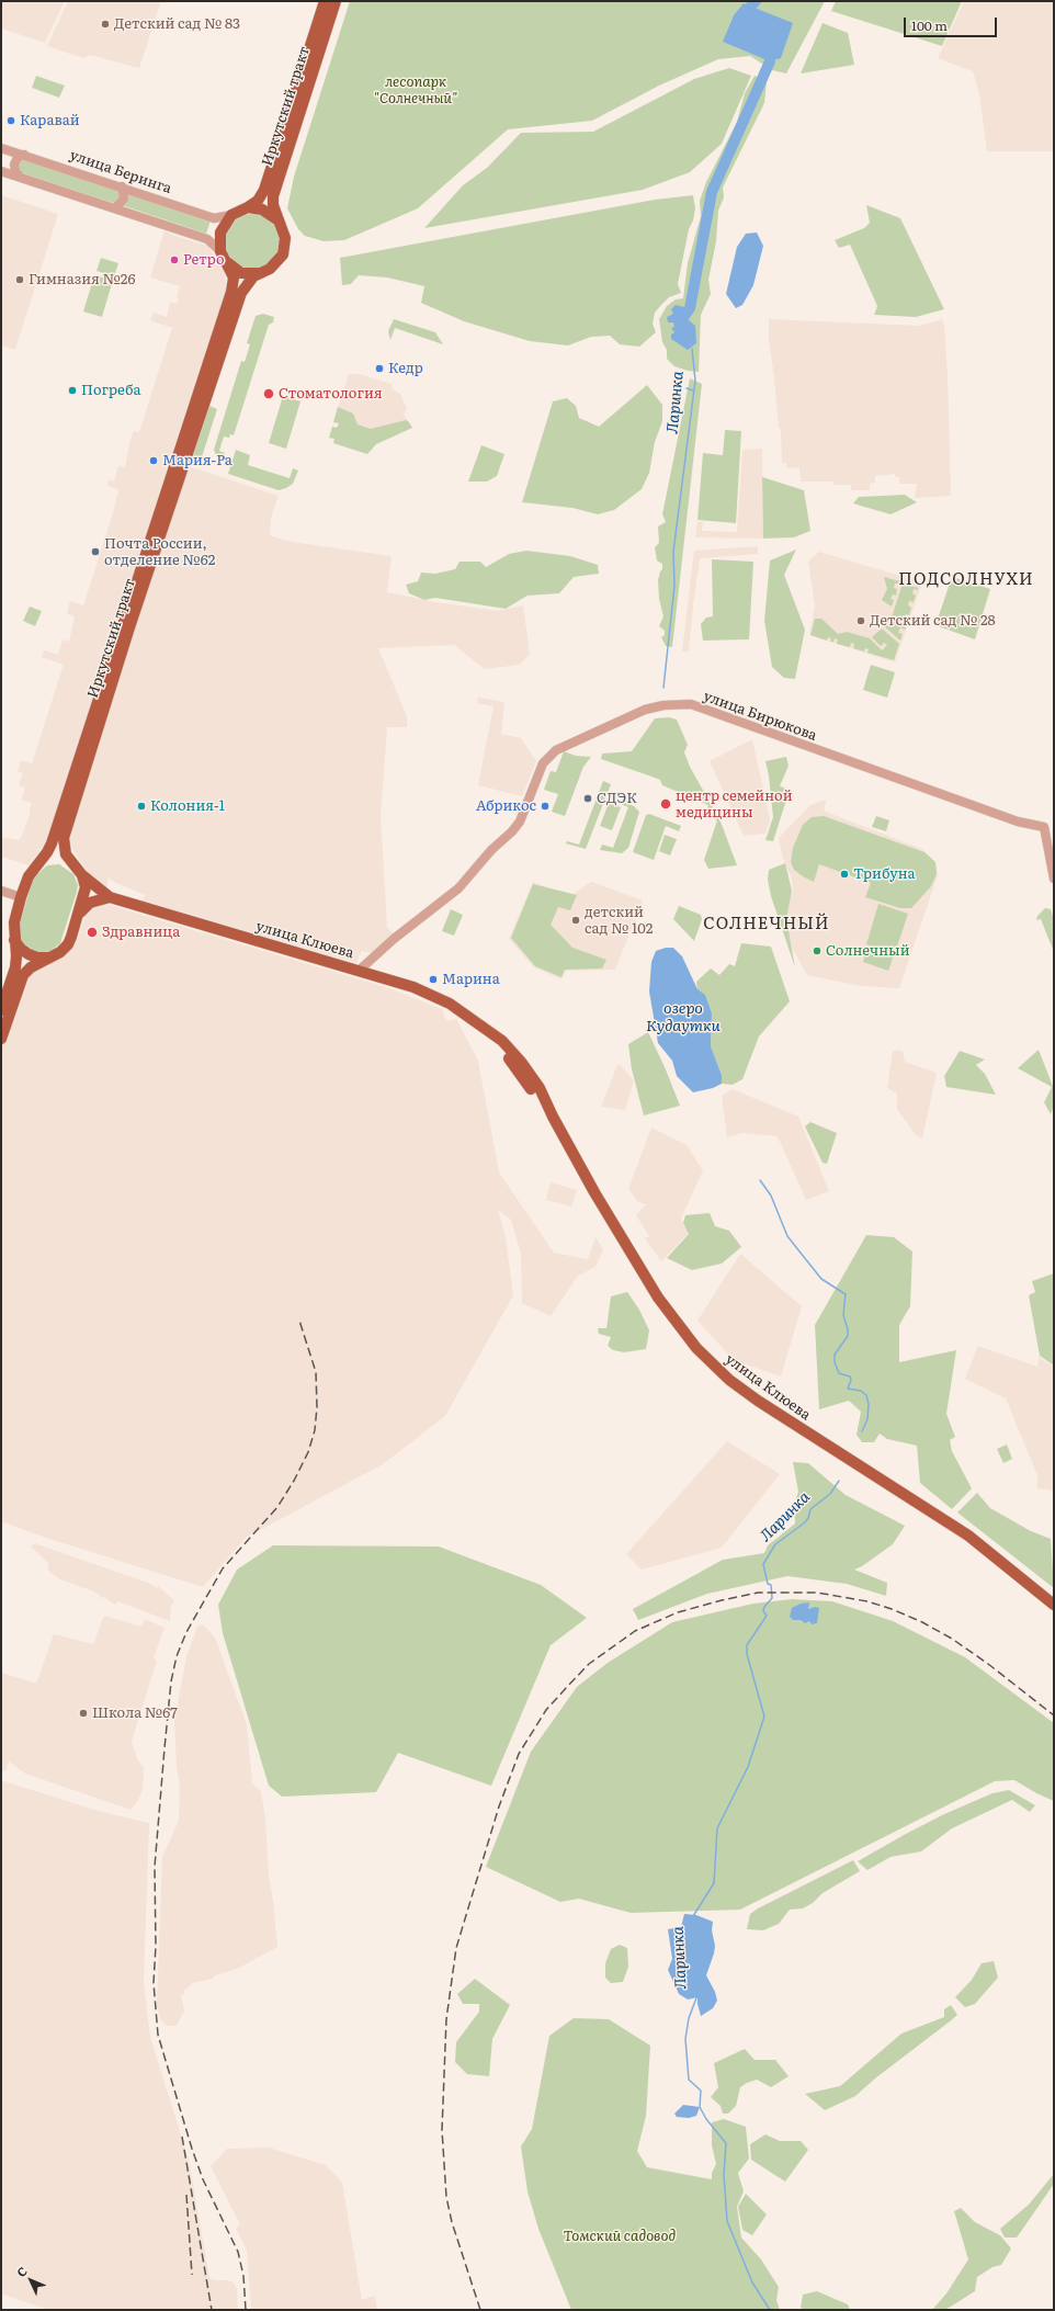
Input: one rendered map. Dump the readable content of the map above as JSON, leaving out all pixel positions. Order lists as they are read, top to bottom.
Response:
{
  "streets": {
    "main road": ["Иркутский тракт", "улица Клюева"],
    "street": ["улица Беринга", "улица Бирюкова"]
  },
  "crossings": [
    ["Иркутский тракт", "улица Беринга"],
    ["Иркутский тракт", "улица Клюева"],
    ["улица Бирюкова", "улица Клюева"]
  ],
  "districts": ["ПОДСОЛНУХИ", "СОЛНЕЧНЫЙ"],
  "water": ["Ларинка", "озеро Кудаутки"],
  "parks": ["лесопарк \"Солнечный\"", "Томский садовод"],
  "places": [
    "Детский сад № 83",
    "Каравай",
    "Ретро",
    "Гимназия №26",
    "Кедр",
    "Погреба",
    "Стоматология",
    "Мария-Ра",
    "Почта России, отделение №62",
    "Детский сад № 28",
    "СДЭК",
    "центр семейной медицины",
    "Колония-1",
    "Абрикос",
    "Трибуна",
    "детский сад № 102",
    "Здравница",
    "Солнечный",
    "Марина",
    "Школа №67"
  ],
  "scale_bar": "100 m",
  "north": "top left"
}
